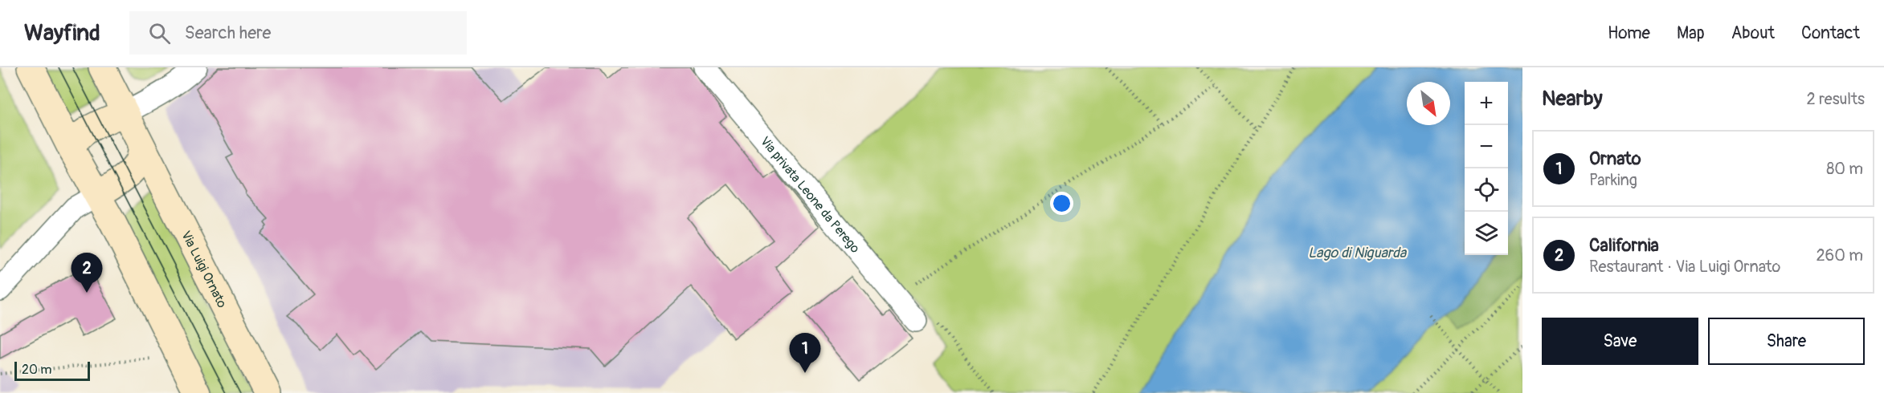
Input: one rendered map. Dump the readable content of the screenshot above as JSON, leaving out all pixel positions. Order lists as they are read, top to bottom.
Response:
{
  "streets": {
    "main road": ["Via Luigi Ornato"],
    "street": ["Via privata Leone da Perego"]
  },
  "water": ["Lago di Niguarda"],
  "scale_bar": "20 m",
  "north": "bottom right",
  "page": {
    "header": "Wayfind",
    "search": "Search here",
    "nav": [
      "Home",
      "Map",
      "About",
      "Contact"
    ],
    "heading": ["Nearby", "2 results"],
    "map_buttons": ["+", "−"],
    "list": [
      {
        "mark": "1",
        "name": "Ornato",
        "note": "Parking",
        "value": "80 m"
      },
      {
        "mark": "2",
        "name": "California",
        "note": "Restaurant · Via Luigi Ornato",
        "value": "260 m"
      }
    ],
    "pins": ["2", "1"],
    "buttons": ["Save", "Share"],
    "scale": "20 m"
  }
}
